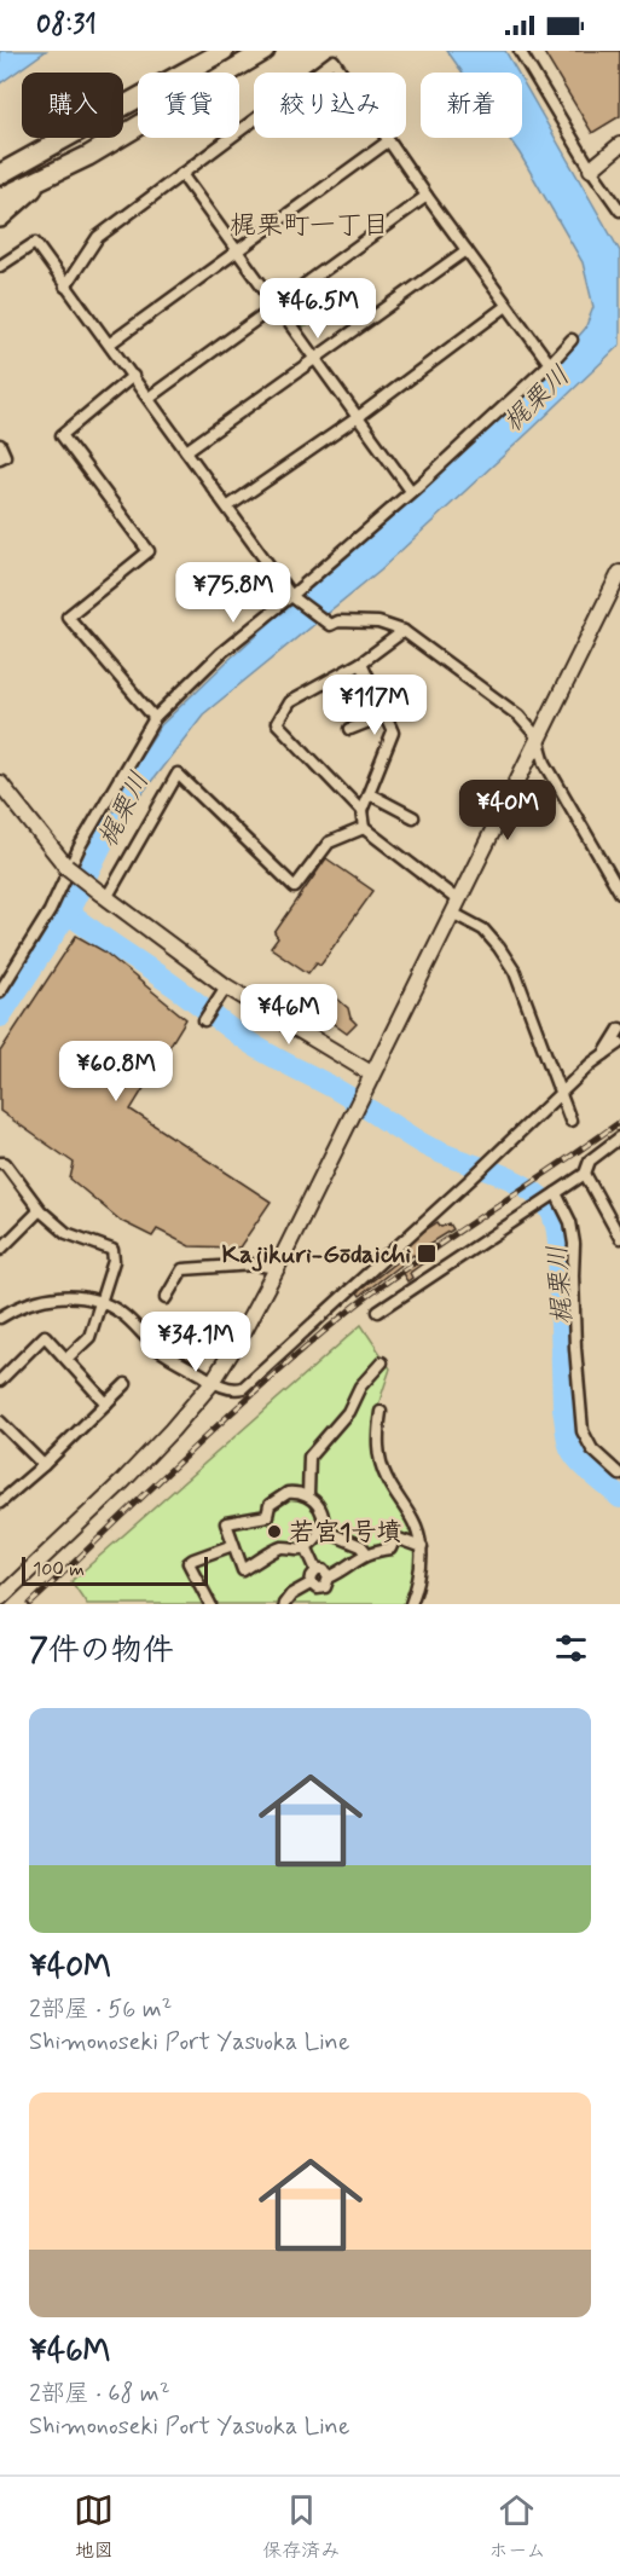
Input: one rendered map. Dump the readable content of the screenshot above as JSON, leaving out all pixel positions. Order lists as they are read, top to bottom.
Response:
{
  "districts": ["梶栗町一丁目"],
  "water": ["梶栗川"],
  "places": {
    "transit": ["Kajikuri-Gōdaichi"],
    "other": ["若宮1号墳"]
  },
  "scale_bar": "100 m",
  "page": {
    "status": "08:31",
    "chip": [
      "購入",
      "賃貸",
      "絞り込み",
      "新着"
    ],
    "price": [
      "¥46.5M",
      "¥75.8M",
      "¥117M",
      "¥40M",
      "¥46M",
      "¥60.8M",
      "¥34.1M"
    ],
    "scale": "100 m",
    "heading": "7件の物件",
    "list": [
      {
        "name": "¥40M",
        "note": "2部屋 · 56 m² · Shimonoseki Port Yasuoka Line"
      },
      {
        "name": "¥46M",
        "note": "2部屋 · 68 m² · Shimonoseki Port Yasuoka Line"
      }
    ],
    "tabs": ["地図", "保存済み", "ホーム"]
  }
}
